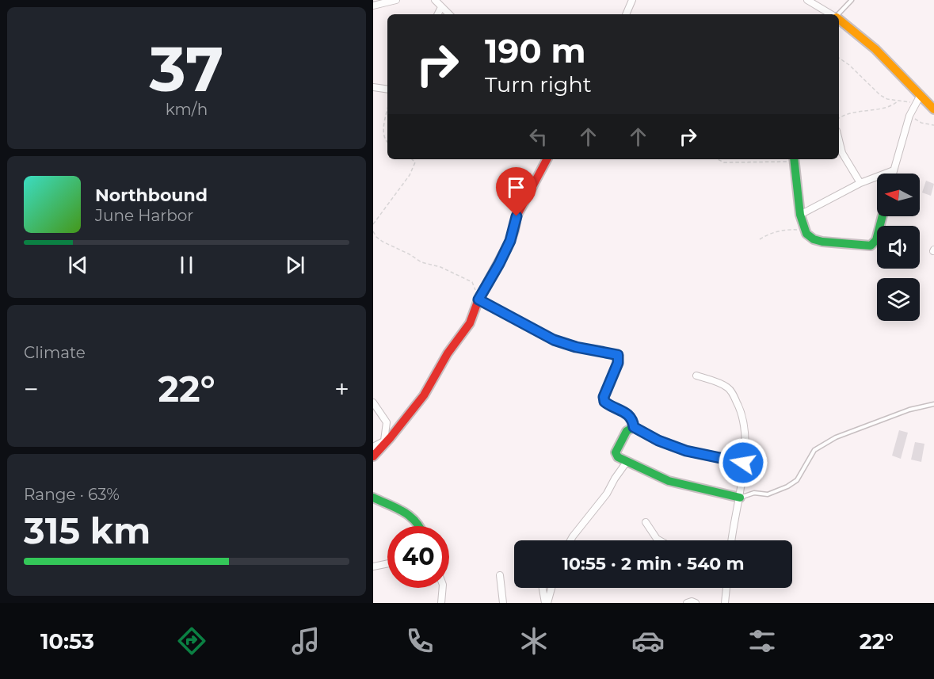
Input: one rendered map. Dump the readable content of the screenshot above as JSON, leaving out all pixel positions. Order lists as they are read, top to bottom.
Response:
{
  "north": "left",
  "page": {
    "tile": [
      ["37", "km/h"],
      "Climate",
      ["Range · 63%", "315 km"]
    ],
    "turn": ["190 m", "Turn right"],
    "song": ["Northbound", "June Harbor"],
    "heat": ["−", "22°", "+"],
    "limit": "40",
    "trip": "10:55 · 2 min · 540 m",
    "tabs": ["10:53", "22°"]
  }
}
